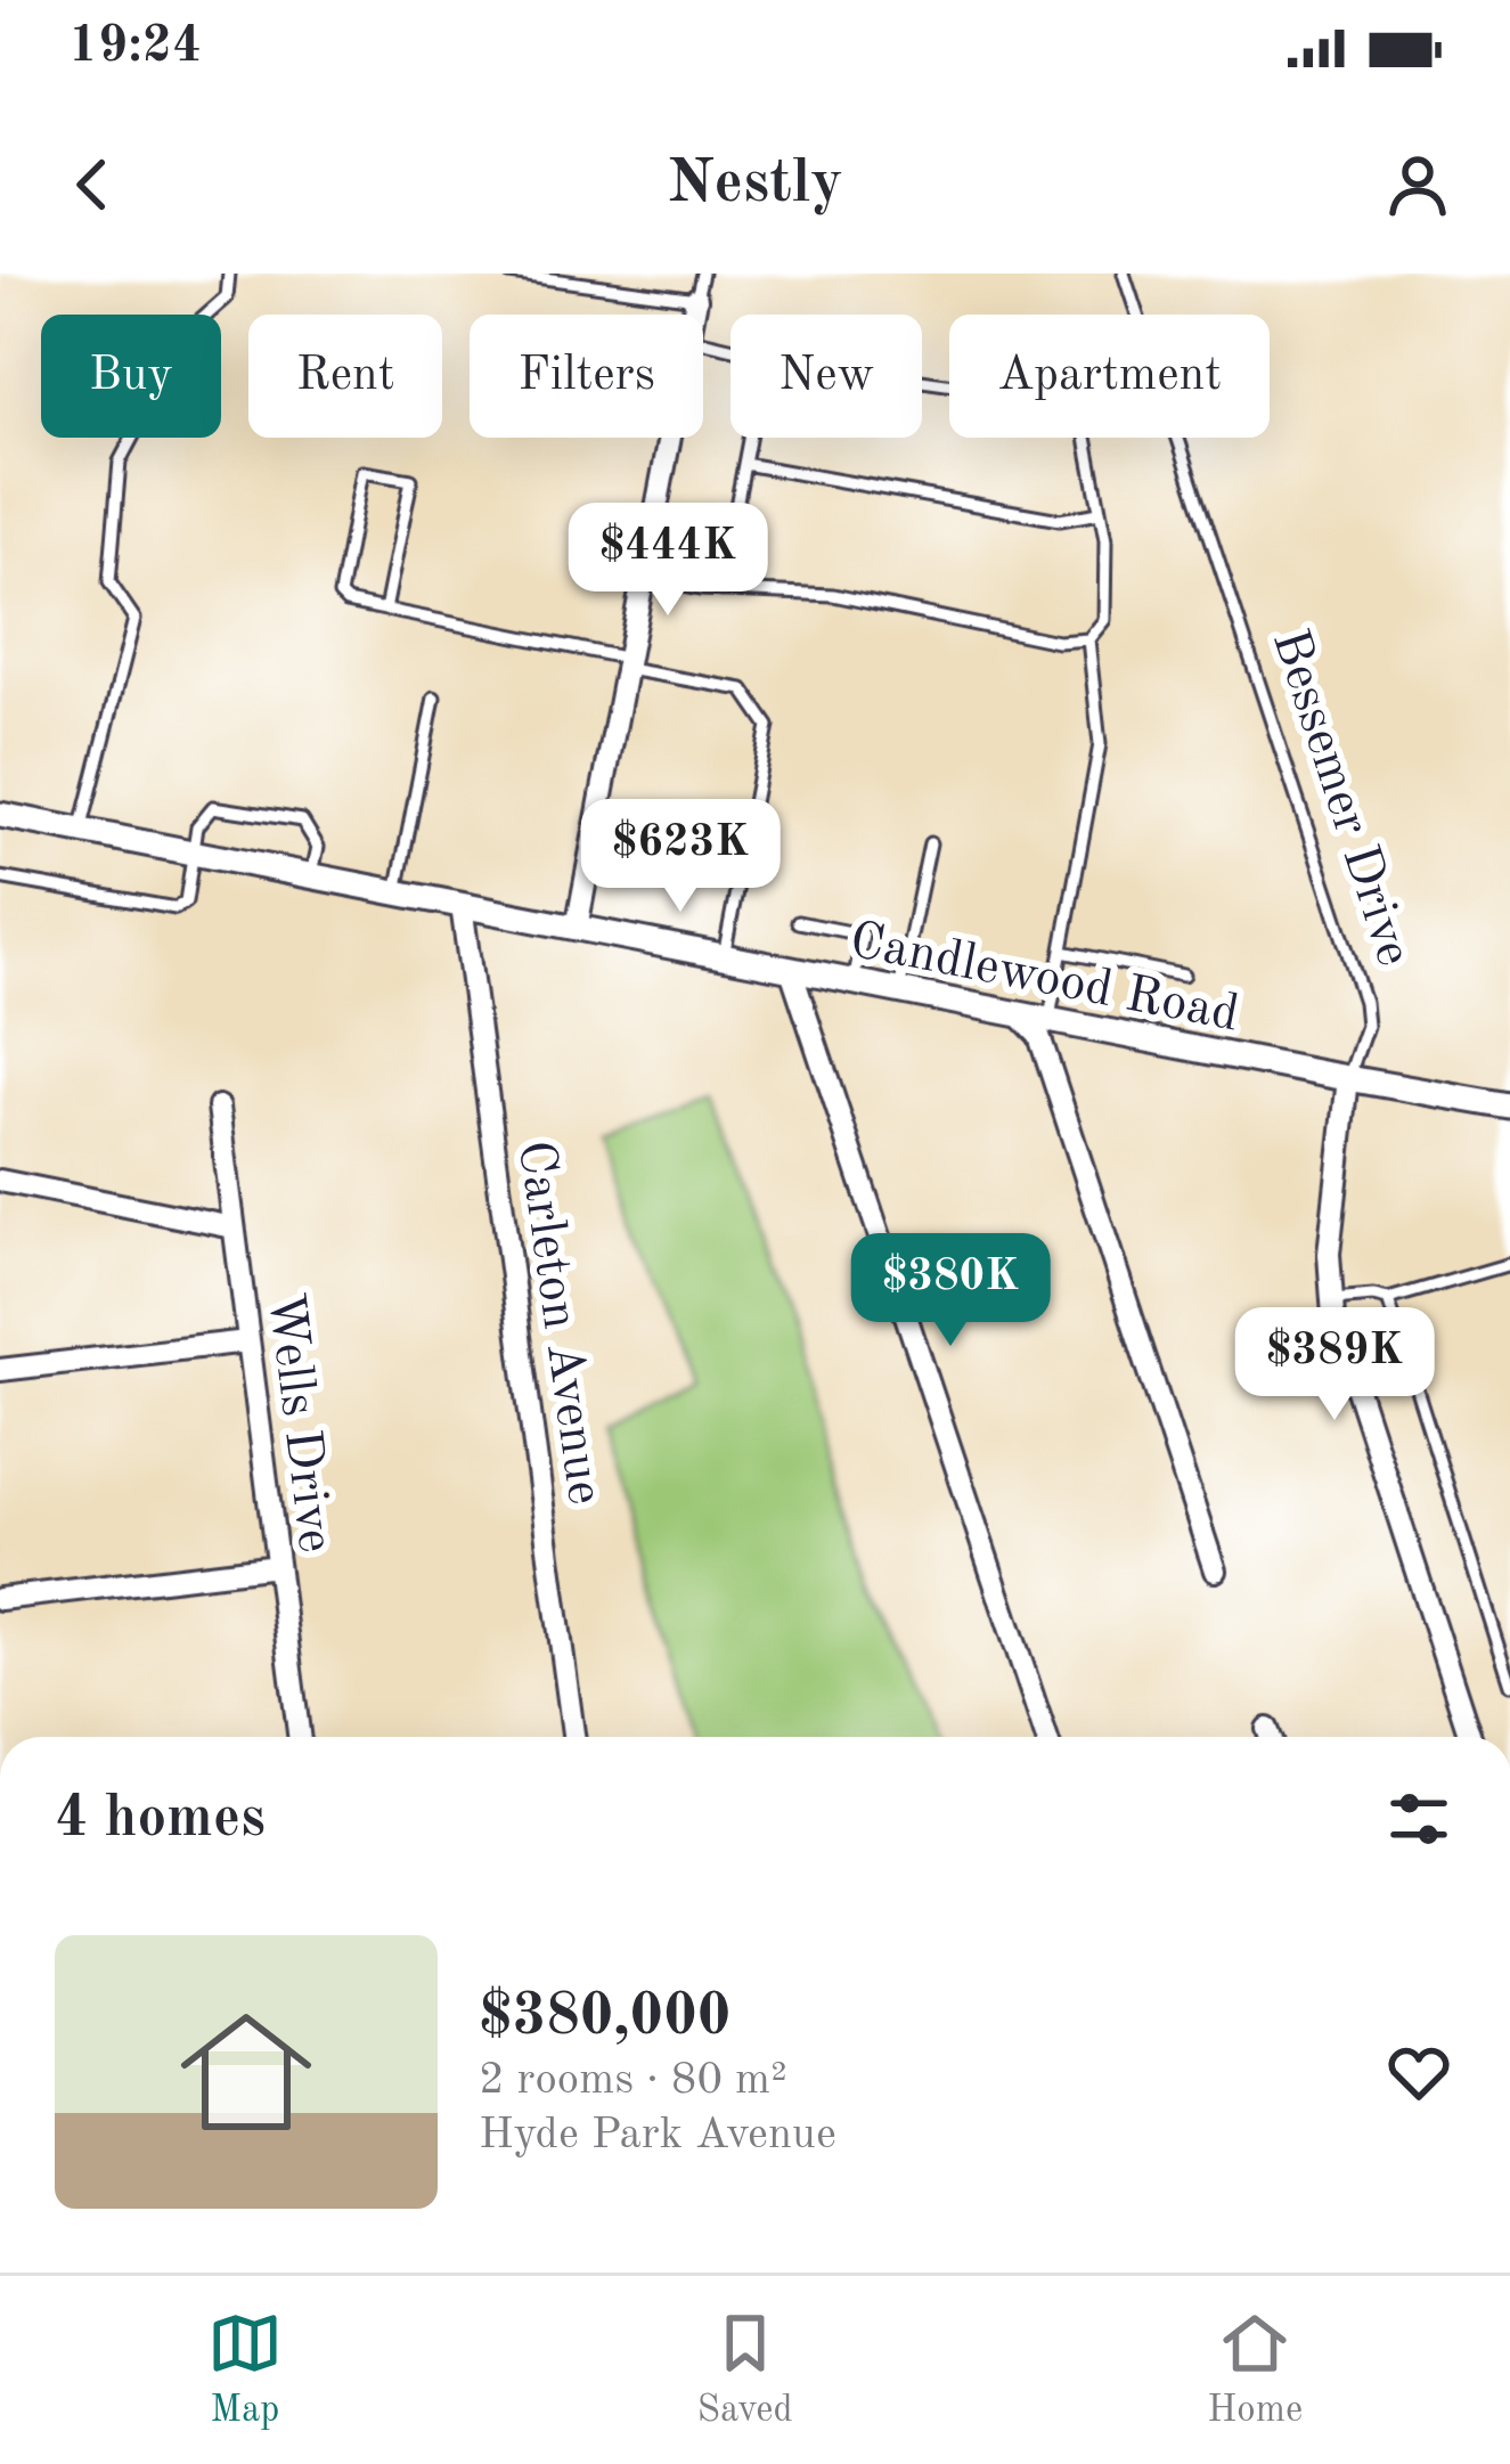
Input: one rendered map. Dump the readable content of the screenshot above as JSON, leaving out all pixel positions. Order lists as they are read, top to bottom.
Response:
{
  "streets": {
    "street": [
      "Bessemer Drive",
      "Candlewood Road",
      "Carleton Avenue",
      "Wells Drive"
    ]
  },
  "crossings": [
    ["Bessemer Drive", "Candlewood Road"],
    ["Candlewood Road", "Carleton Avenue"]
  ],
  "page": {
    "status": "19:24",
    "header": "Nestly",
    "chip": [
      "Buy",
      "Rent",
      "Filters",
      "New",
      "Apartment"
    ],
    "price": [
      "$444K",
      "$623K",
      "$380K",
      "$389K"
    ],
    "heading": "4 homes",
    "list": [
      {
        "name": "$380,000",
        "note": "2 rooms · 80 m² · Hyde Park Avenue"
      }
    ],
    "tabs": ["Map", "Saved", "Home"]
  }
}
